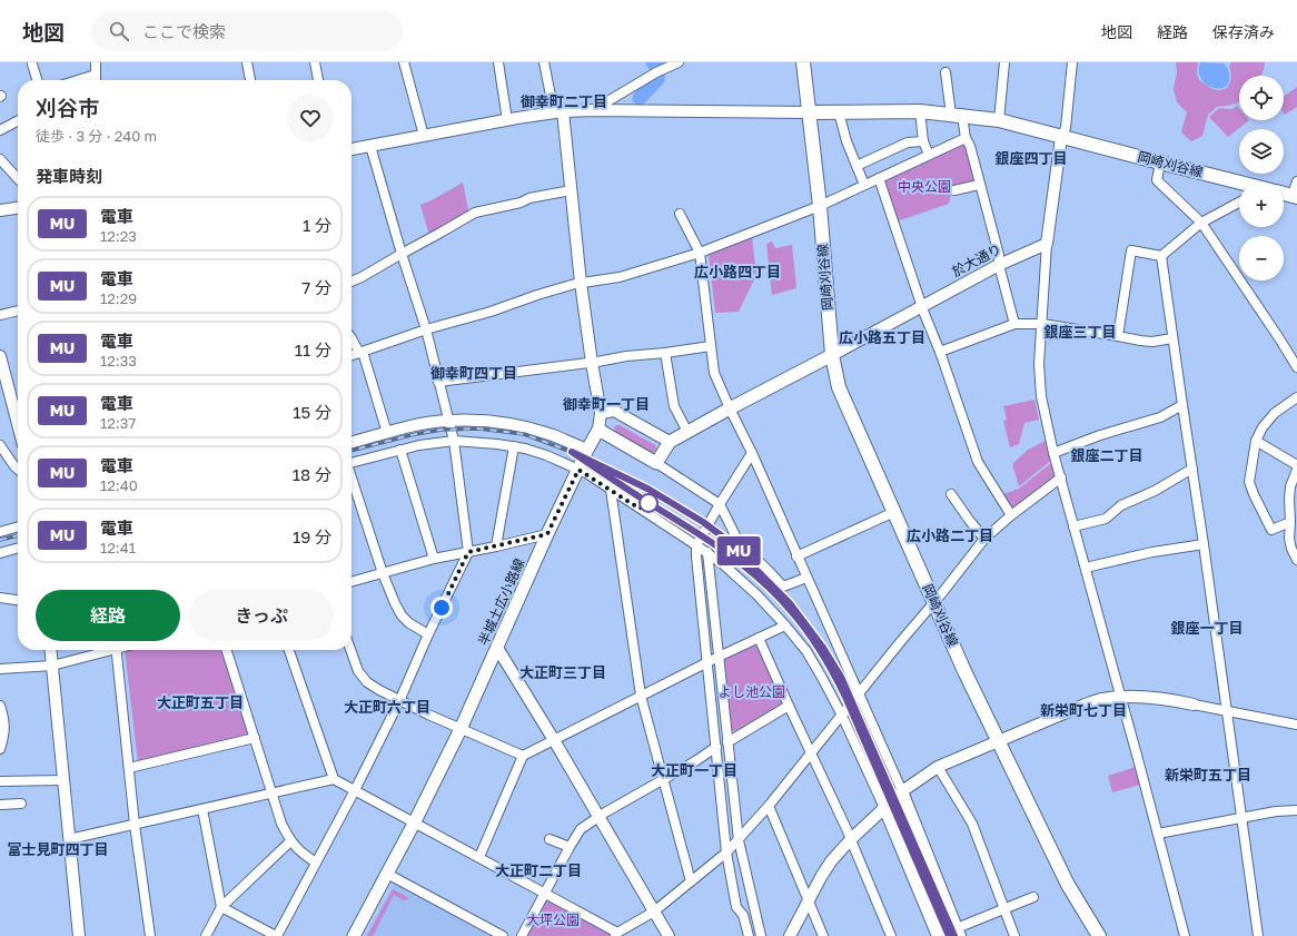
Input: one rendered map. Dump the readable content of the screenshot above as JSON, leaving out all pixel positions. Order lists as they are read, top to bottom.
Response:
{
  "streets": {
    "main road": ["岡崎刈谷線", "半城土広小路線"],
    "street": ["於大通り"]
  },
  "crossings": [
    ["岡崎刈谷線", "於大通り"]
  ],
  "districts": [
    "御幸町二丁目",
    "銀座四丁目",
    "広小路四丁目",
    "銀座三丁目",
    "広小路五丁目",
    "御幸町四丁目",
    "御幸町一丁目",
    "銀座二丁目",
    "広小路二丁目",
    "銀座一丁目",
    "大正町三丁目",
    "大正町五丁目",
    "大正町六丁目",
    "新栄町七丁目",
    "大正町一丁目",
    "新栄町五丁目",
    "富士見町四丁目",
    "大正町二丁目"
  ],
  "parks": ["中央公園", "よし池公園", "大坪公園"],
  "page": {
    "header": "地図",
    "search": "ここで検索",
    "nav": ["地図", "経路", "保存済み"],
    "on_map": "MU",
    "map_buttons": ["+", "−"],
    "heading": [
      ["刈谷市", "徒歩 · 3 分 · 240 m"],
      "発車時刻"
    ],
    "list": [
      {
        "mark": "MU",
        "name": "電車",
        "note": "12:23",
        "value": "1 分"
      },
      {
        "mark": "MU",
        "name": "電車",
        "note": "12:29",
        "value": "7 分"
      },
      {
        "mark": "MU",
        "name": "電車",
        "note": "12:33",
        "value": "11 分"
      },
      {
        "mark": "MU",
        "name": "電車",
        "note": "12:37",
        "value": "15 分"
      },
      {
        "mark": "MU",
        "name": "電車",
        "note": "12:40",
        "value": "18 分"
      },
      {
        "mark": "MU",
        "name": "電車",
        "note": "12:41",
        "value": "19 分"
      }
    ],
    "buttons": ["経路", "きっぷ"]
  }
}
